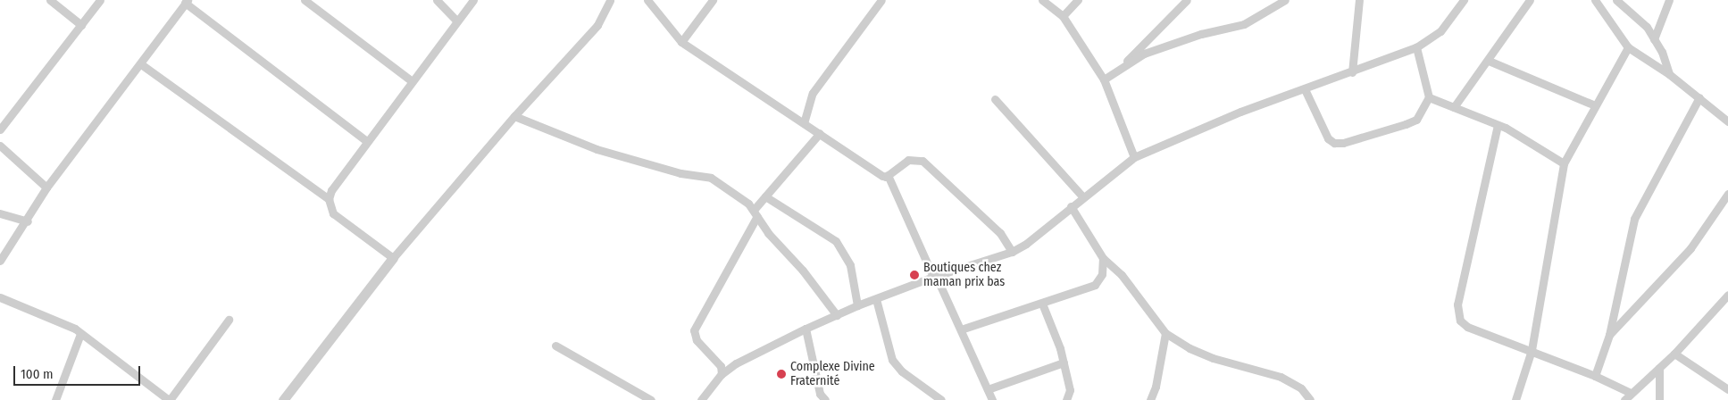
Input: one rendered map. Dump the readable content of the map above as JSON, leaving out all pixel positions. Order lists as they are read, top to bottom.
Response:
{
  "places": ["Boutiques chez maman prix bas", "Complexe Divine Fraternité"],
  "scale_bar": "100 m"
}
